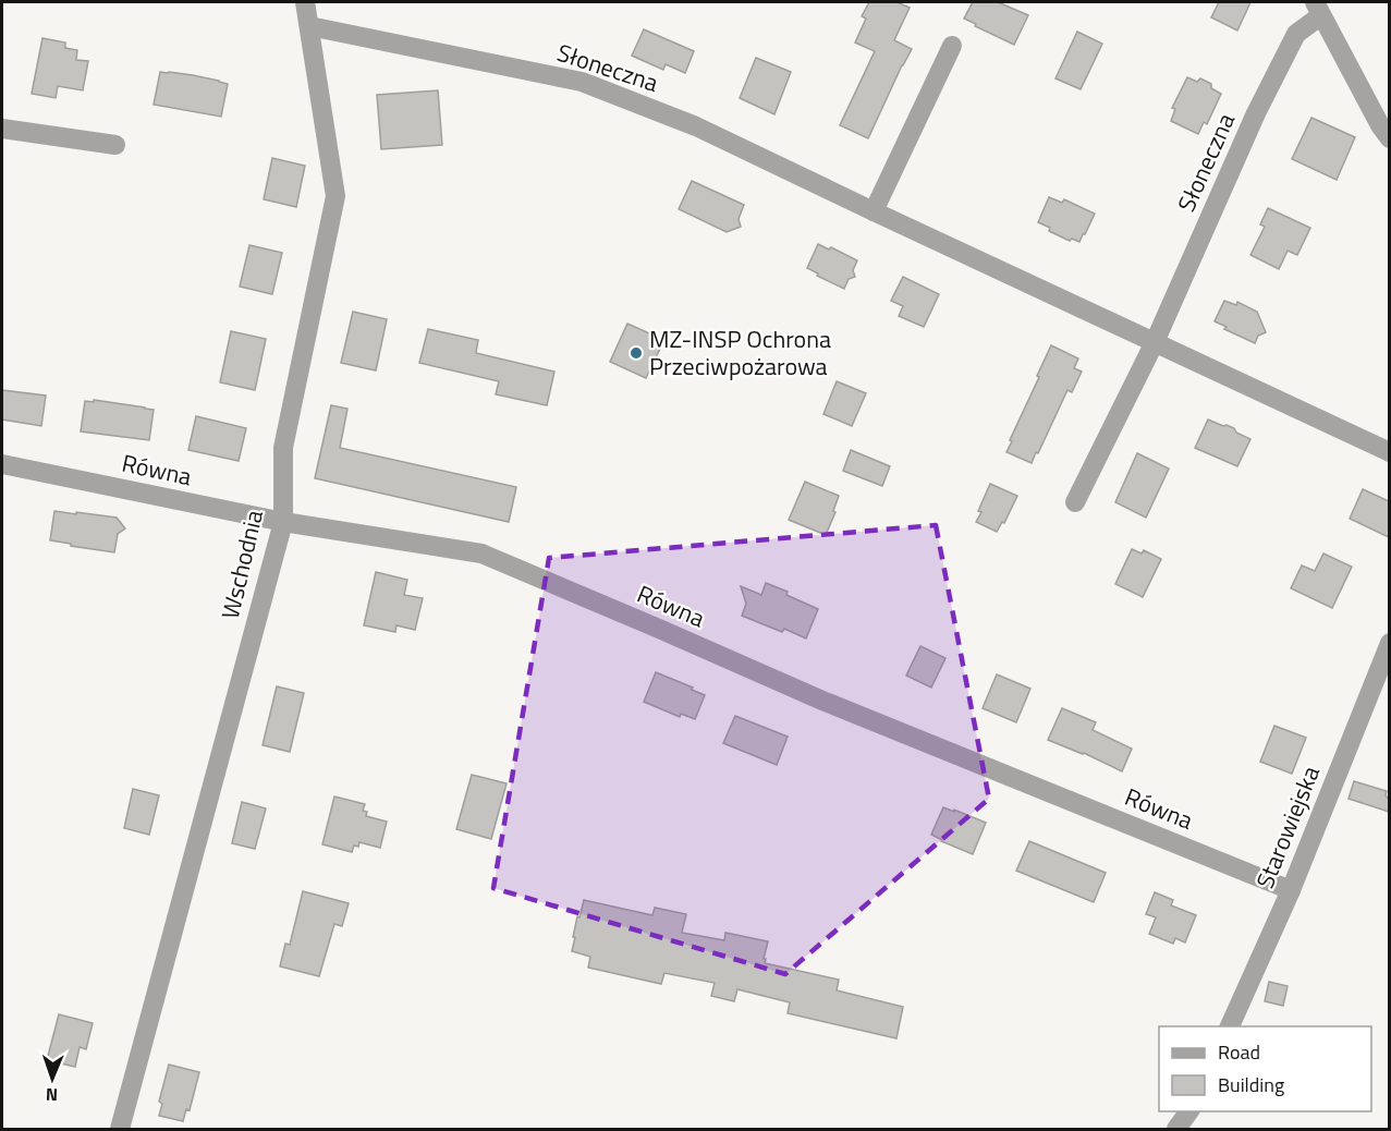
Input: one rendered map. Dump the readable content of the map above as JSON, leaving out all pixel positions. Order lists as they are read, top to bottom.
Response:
{
  "streets": {
    "street": [
      "Słoneczna",
      "Równa",
      "Wschodnia",
      "Starowiejska"
    ]
  },
  "crossings": [
    ["Słoneczna", "Wschodnia"],
    ["Równa", "Wschodnia"],
    ["Równa", "Starowiejska"]
  ],
  "places": ["MZ-INSP Ochrona Przeciwpożarowa"],
  "legend": ["Road", "Building"],
  "north": "bottom"
}
